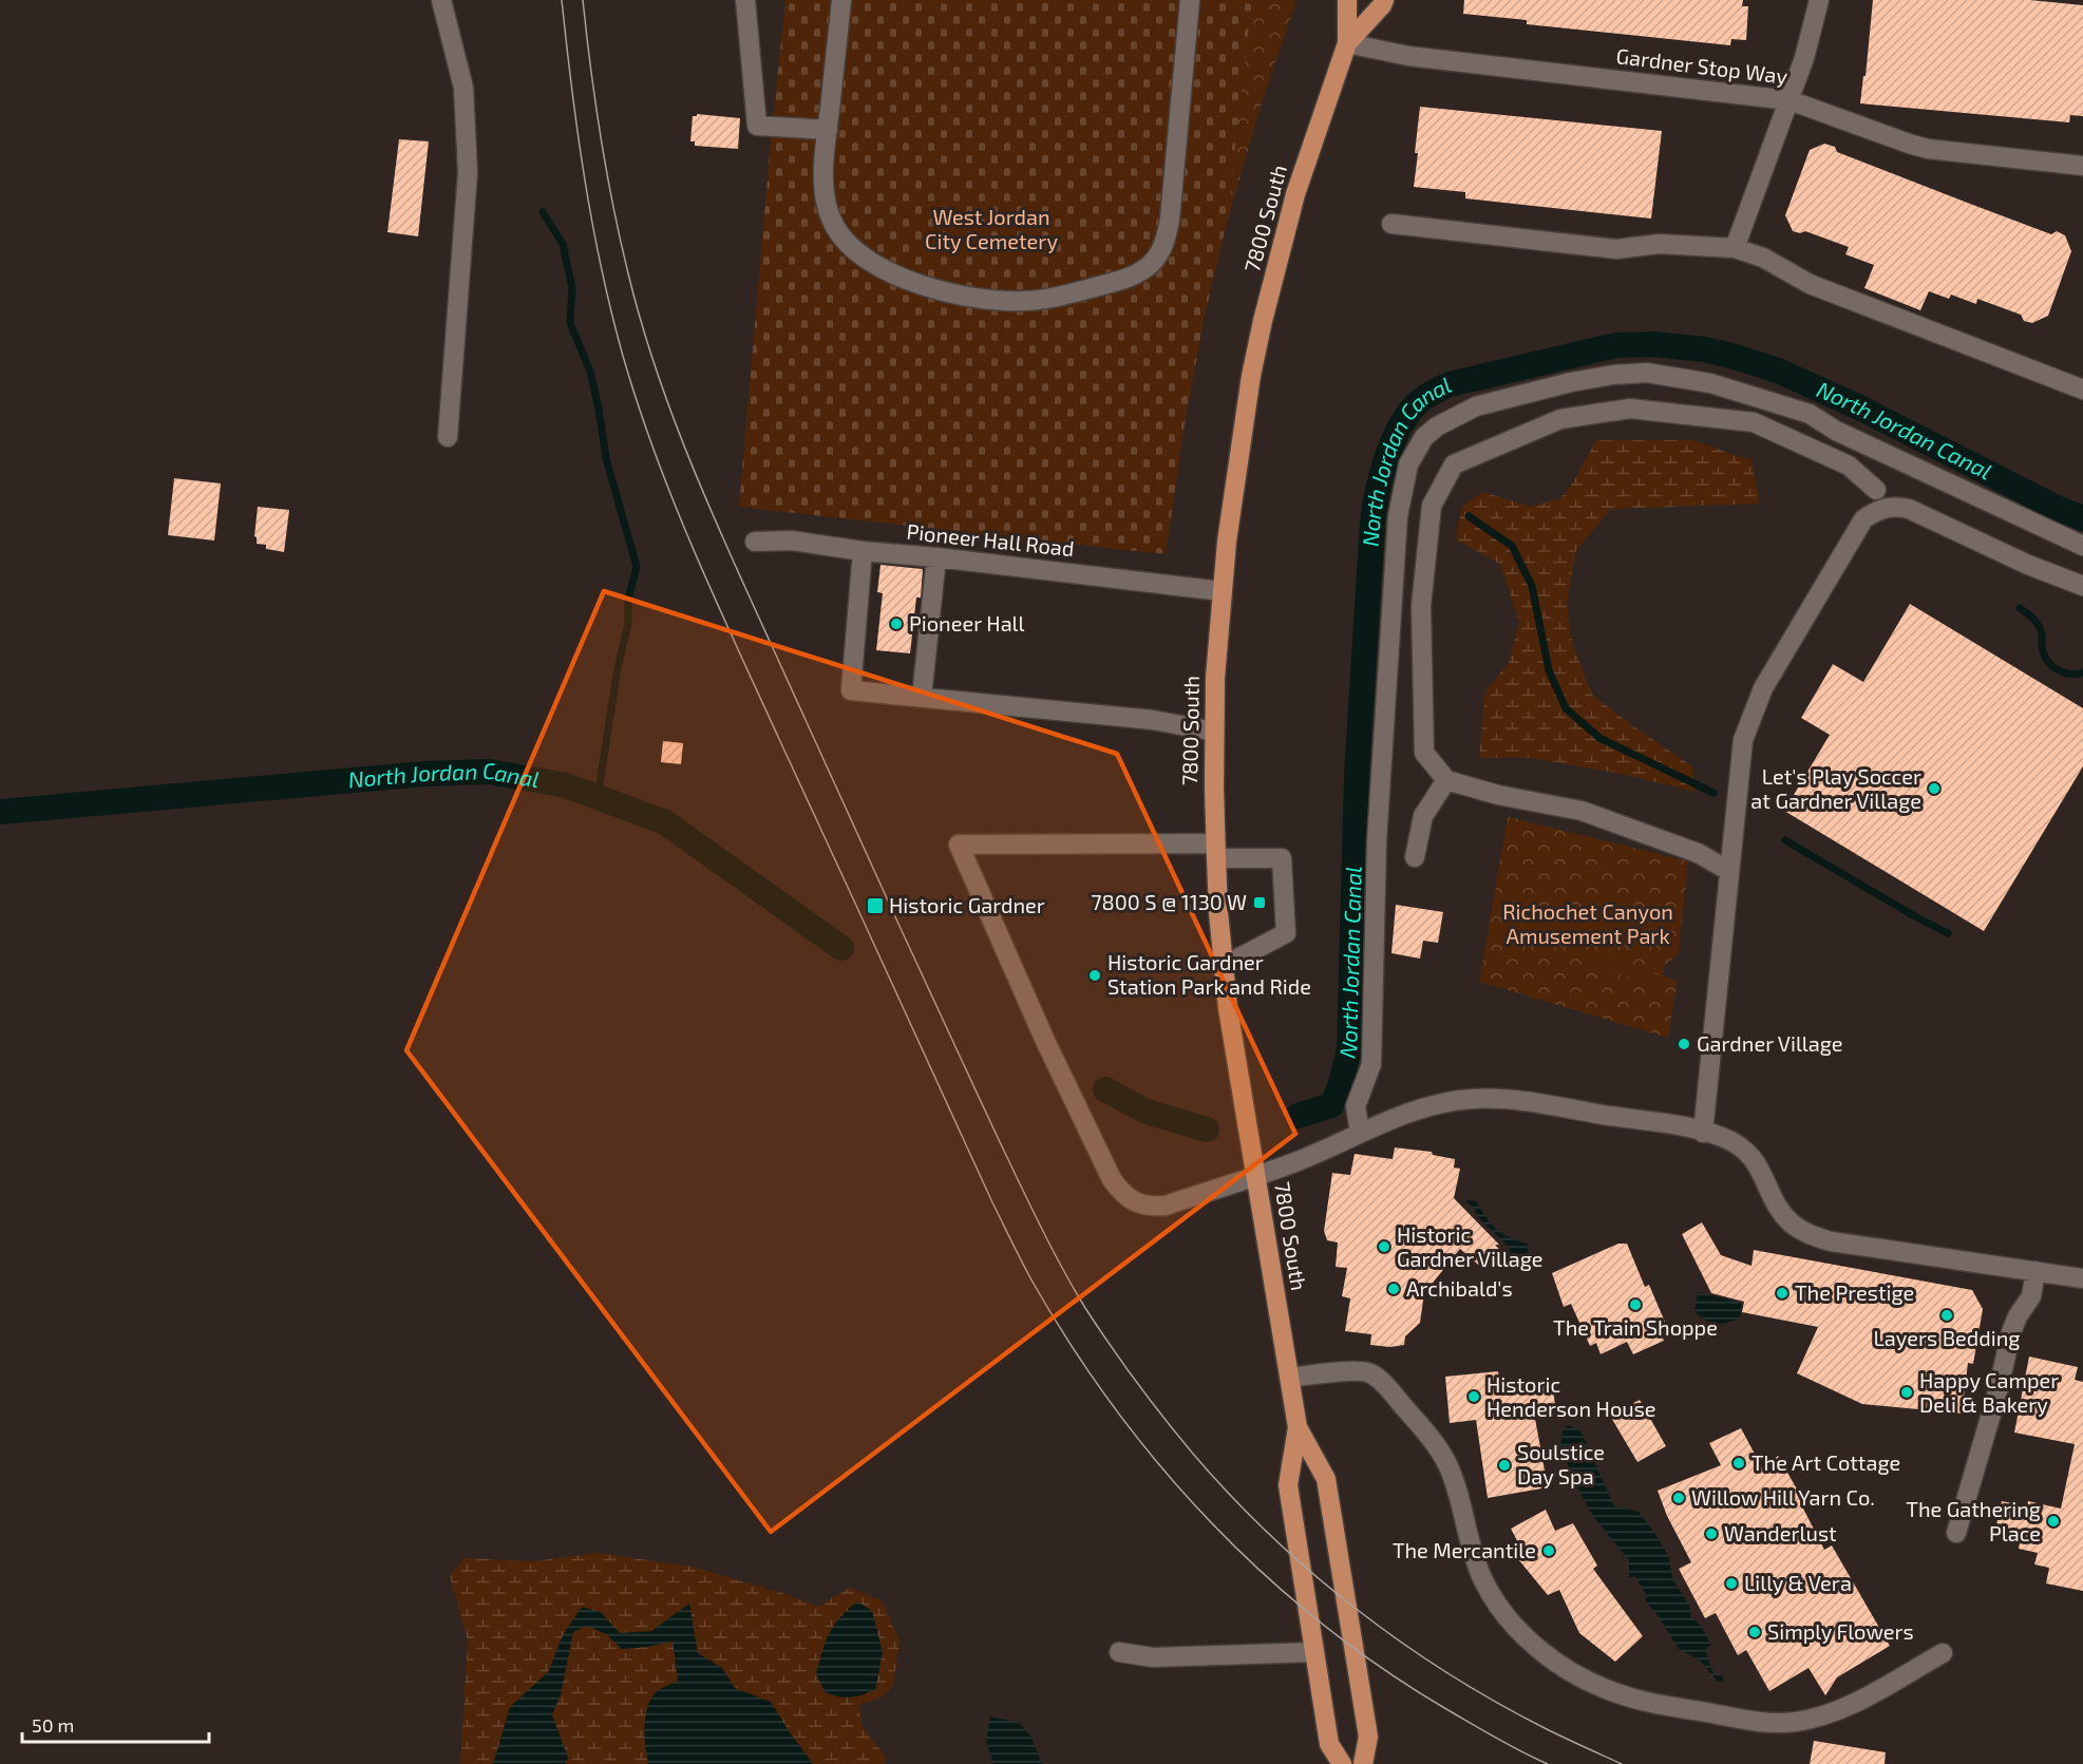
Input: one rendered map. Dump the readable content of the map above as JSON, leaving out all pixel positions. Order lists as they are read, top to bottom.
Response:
{
  "streets": {
    "main road": ["7800 South"],
    "street": ["Gardner Stop Way", "Pioneer Hall Road"]
  },
  "crossings": [
    ["Gardner Stop Way", "7800 South"],
    ["7800 South", "Pioneer Hall Road"]
  ],
  "water": ["North Jordan Canal"],
  "parks": ["West Jordan City Cemetery", "Richochet Canyon Amusement Park"],
  "places": {
    "other": [
      "Pioneer Hall",
      "Let's Play Soccer at Gardner Village",
      "Historic Gardner Station Park and Ride",
      "Gardner Village",
      "Historic Gardner Village",
      "Archibald's",
      "The Prestige",
      "The Train Shoppe",
      "Layers Bedding",
      "Happy Camper Deli & Bakery",
      "Historic Henderson House",
      "The Art Cottage",
      "Soulstice Day Spa",
      "Willow Hill Yarn Co.",
      "The Gathering Place",
      "Wanderlust",
      "The Mercantile",
      "Lilly & Vera",
      "Simply Flowers"
    ],
    "transit": ["7800 S @ 1130 W", "Historic Gardner"]
  },
  "scale_bar": "50 m"
}
